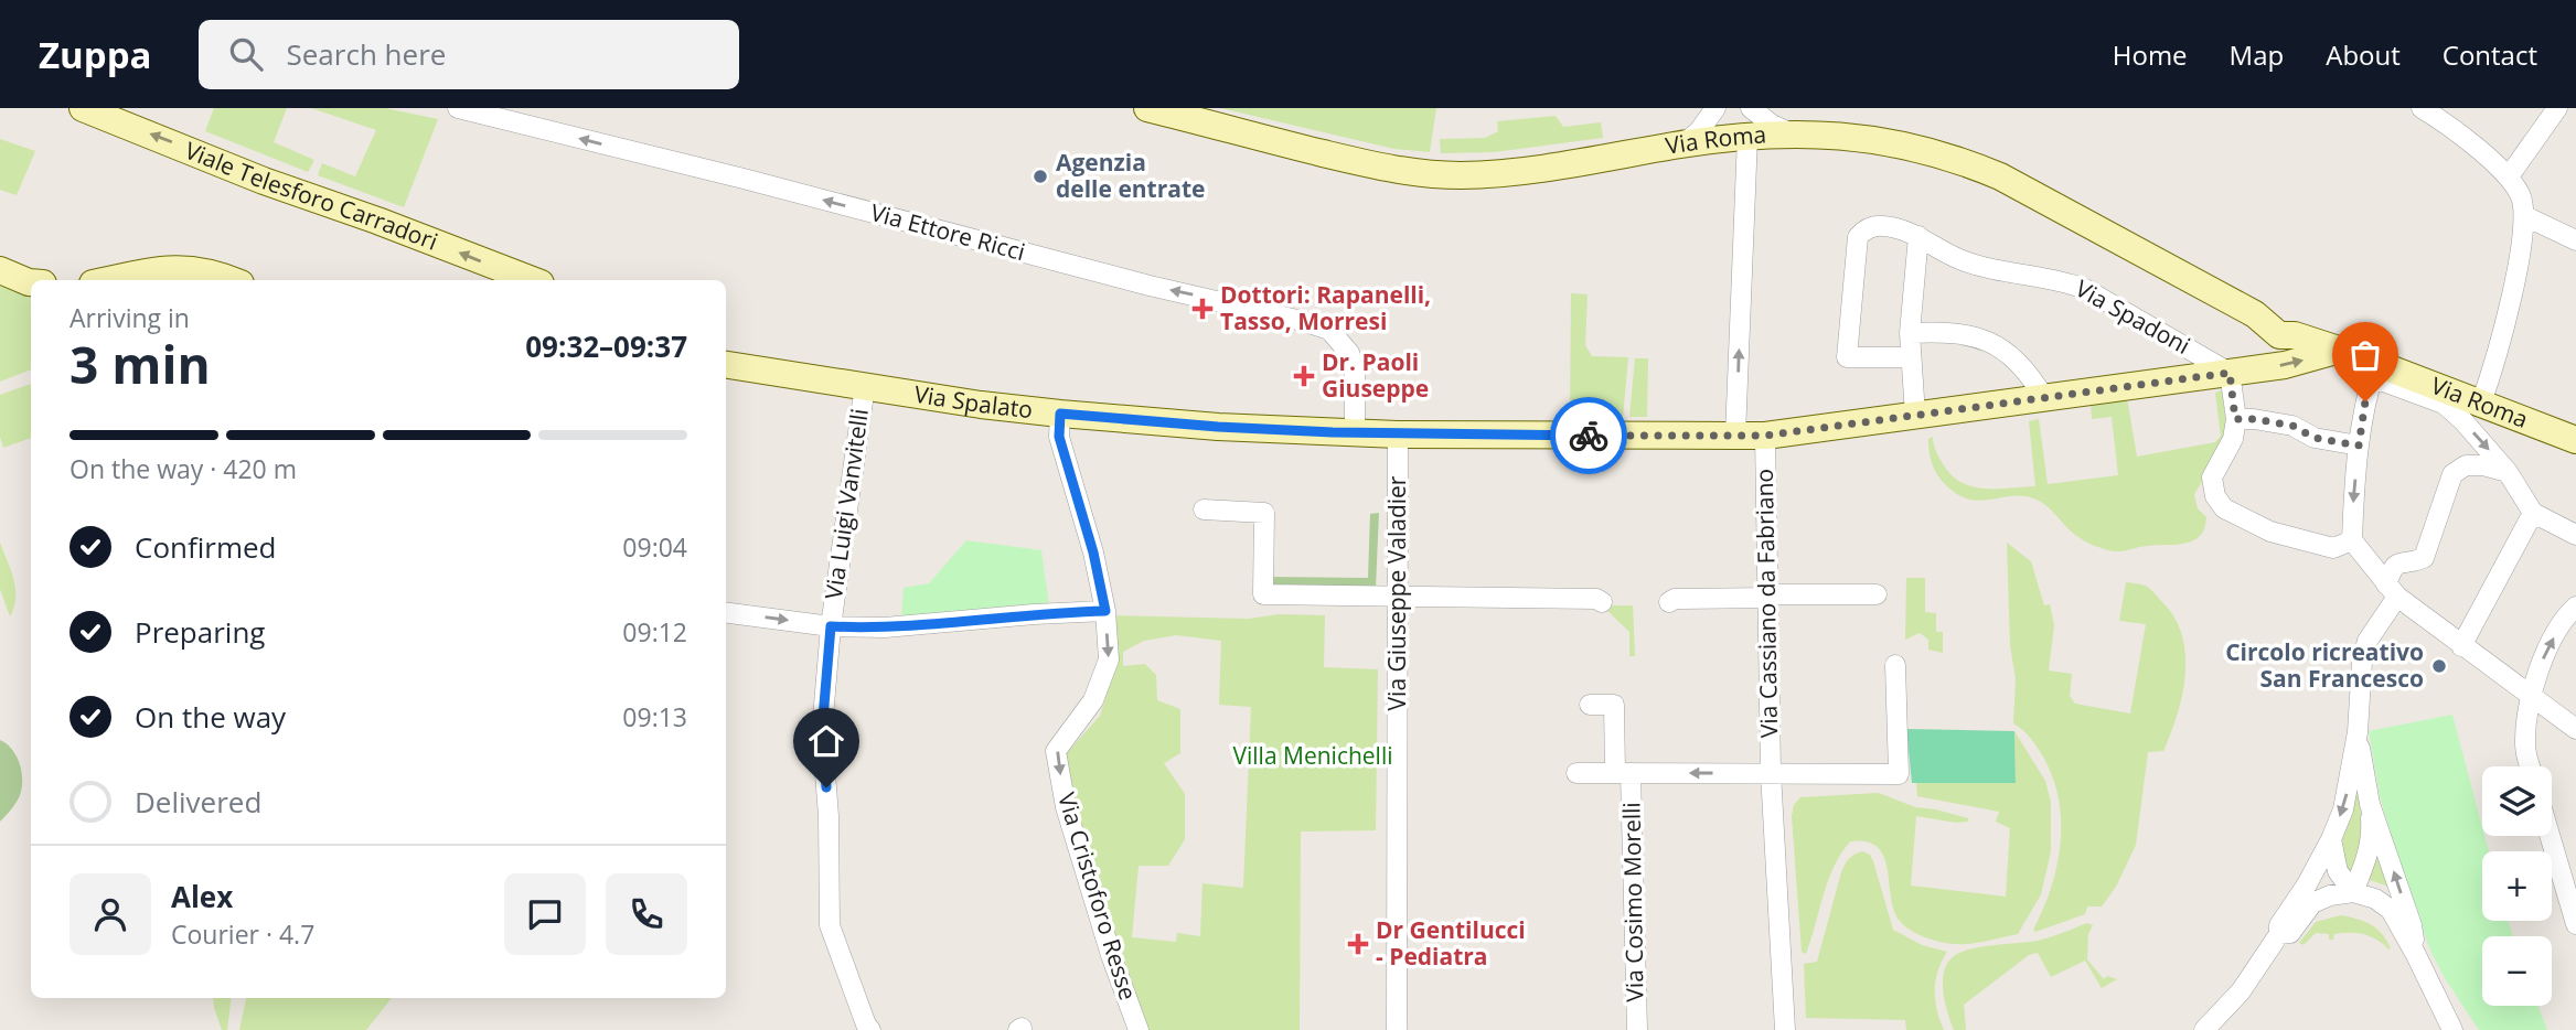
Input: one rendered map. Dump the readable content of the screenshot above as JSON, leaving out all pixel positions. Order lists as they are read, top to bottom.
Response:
{
  "streets": {
    "main road": ["Via Roma", "Viale Telesforo Carradori", "Via Spalato"],
    "street": [
      "Via Ettore Ricci",
      "Via Spadoni",
      "Via Luigi Vanvitelli",
      "Via Giuseppe Valadier",
      "Via Cassiano da Fabriano",
      "Via Cristoforo Resse",
      "Via Cosimo Morelli"
    ]
  },
  "crossings": [
    ["Via Roma", "Via Spalato"],
    ["Via Ettore Ricci", "Via Spalato"],
    ["Via Spadoni", "Via Spalato"],
    ["Via Spalato", "Via Luigi Vanvitelli"],
    ["Via Spalato", "Via Giuseppe Valadier"],
    ["Via Spalato", "Via Cassiano da Fabriano"],
    ["Via Spalato", "Via Cristoforo Resse"],
    ["Via Cassiano da Fabriano", "Via Cosimo Morelli"]
  ],
  "one_way": ["Viale Telesforo Carradori", "Via Ettore Ricci", "Via Cristoforo Resse"],
  "parks": ["Villa Menichelli"],
  "places": {
    "other": ["Agenzia delle entrate", "Circolo ricreativo San Francesco"],
    "health": ["Dottori: Rapanelli, Tasso, Morresi", "Dr. Paoli Giuseppe", "Dr Gentilucci - Pediatra"]
  },
  "page": {
    "header": "Zuppa",
    "search": "Search here",
    "nav": [
      "Home",
      "Map",
      "About",
      "Contact"
    ],
    "heading": ["3 min", "Arriving in", "09:32–09:37"],
    "panel": ["Alex", "Courier · 4.7"],
    "bar": "On the way · 420 m",
    "list": [
      ["Confirmed", "09:04"],
      ["Preparing", "09:12"],
      ["On the way", "09:13"],
      "Delivered"
    ],
    "map_buttons": ["+", "−"]
  }
}
